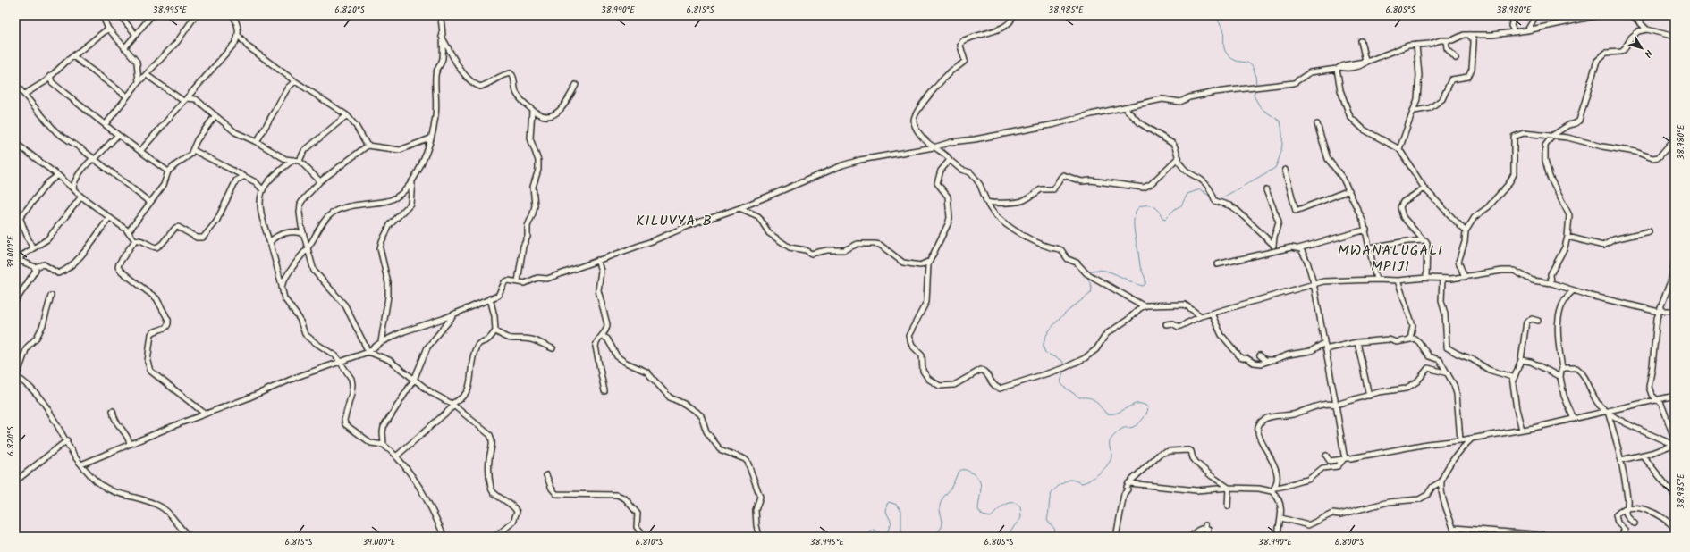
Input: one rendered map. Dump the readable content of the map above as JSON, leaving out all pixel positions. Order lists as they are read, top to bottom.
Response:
{
  "districts": ["KILUVYA B", "MWANALUGALI MPIJI"],
  "north": "bottom right",
  "coordinates": [
    "38.995°E",
    "6.820°S",
    "38.990°E",
    "6.815°S",
    "38.985°E",
    "6.805°S",
    "38.980°E",
    "39.000°E",
    "6.810°S",
    "6.800°S"
  ]
}
